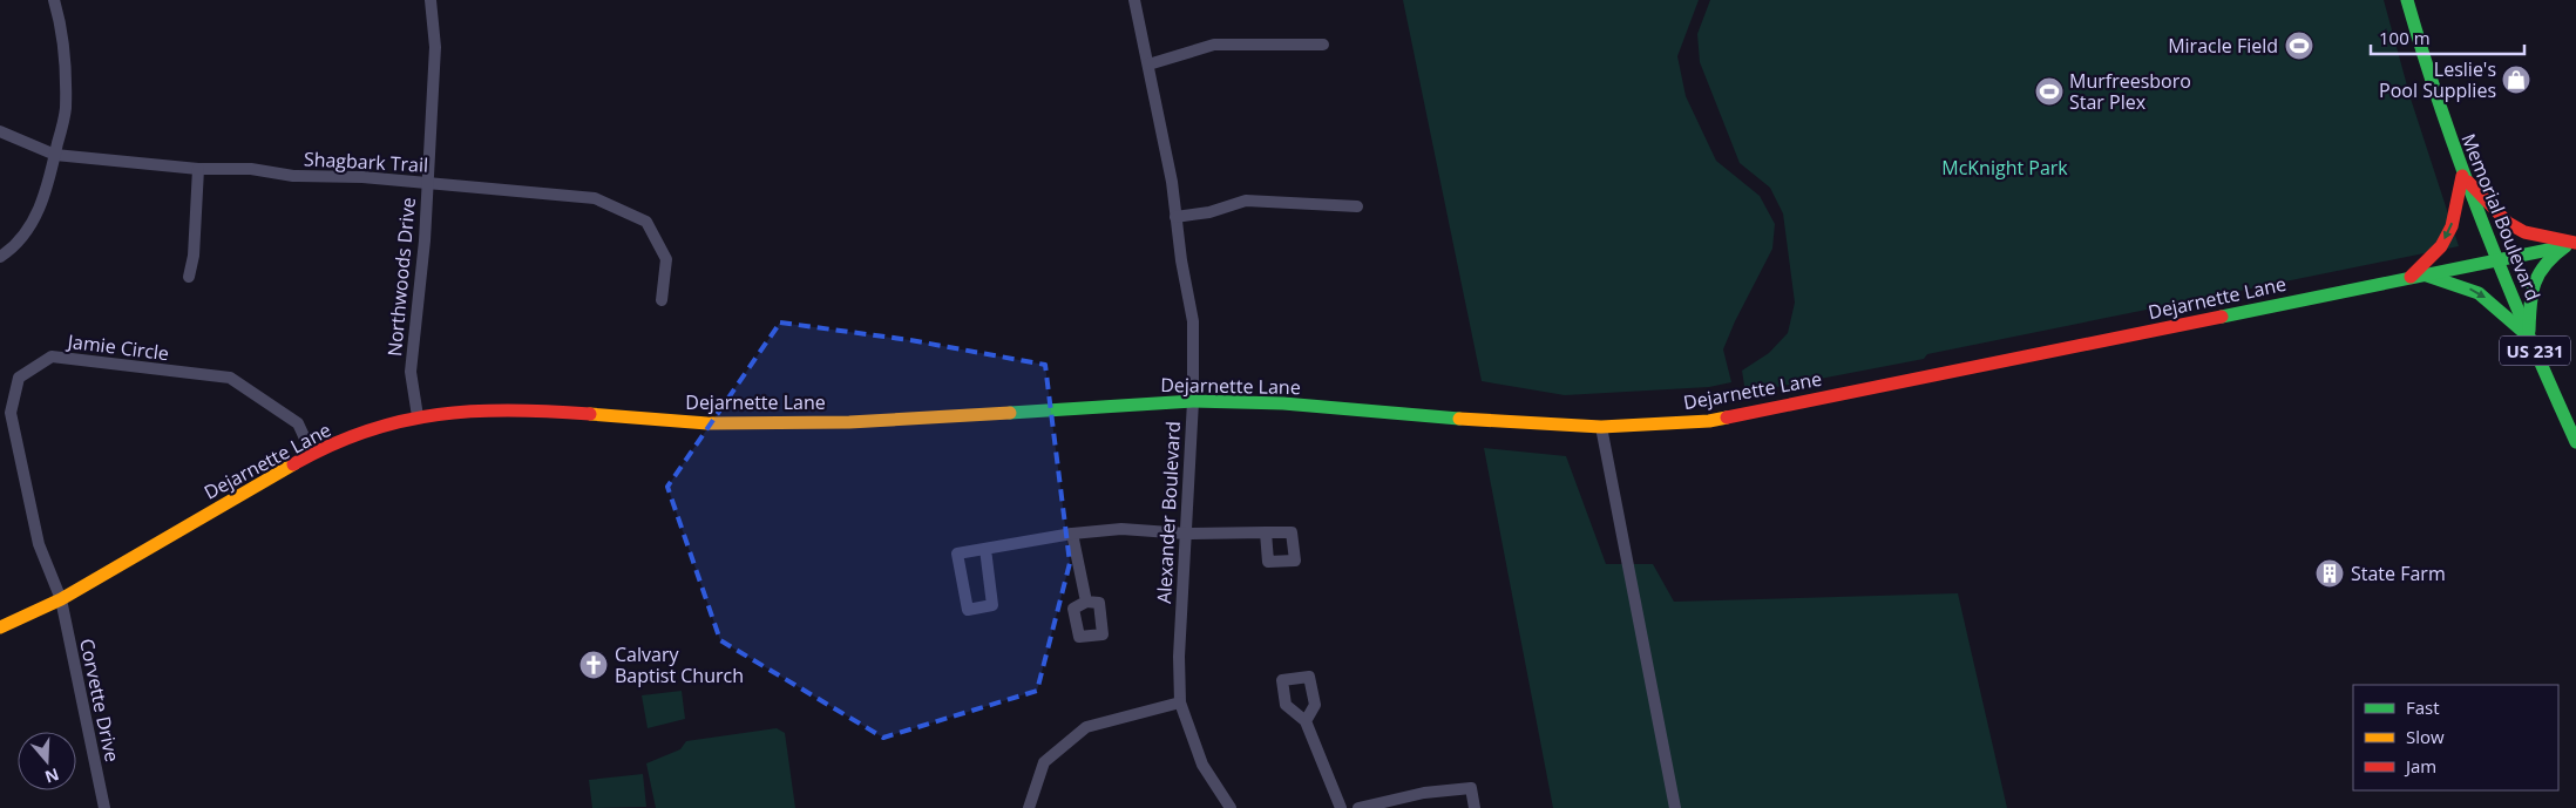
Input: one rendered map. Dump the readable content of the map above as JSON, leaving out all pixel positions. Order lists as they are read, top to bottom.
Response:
{
  "streets": {
    "main road": ["Memorial Boulevard", "Dejarnette Lane", "US 231"],
    "street": [
      "Shagbark Trail",
      "Northwoods Drive",
      "Jamie Circle",
      "Alexander Boulevard",
      "Corvette Drive"
    ]
  },
  "crossings": [
    ["Shagbark Trail", "Northwoods Drive"],
    ["Memorial Boulevard", "Dejarnette Lane"],
    ["Northwoods Drive", "Dejarnette Lane"],
    ["Dejarnette Lane", "Jamie Circle"],
    ["Dejarnette Lane", "Alexander Boulevard"],
    ["Dejarnette Lane", "Corvette Drive"],
    ["Jamie Circle", "Corvette Drive"]
  ],
  "parks": ["McKnight Park"],
  "places": {
    "sports": ["Miracle Field", "Murfreesboro Star Plex"],
    "shop": ["Leslie's Pool Supplies"],
    "building": ["State Farm"],
    "church": ["Calvary Baptist Church"]
  },
  "legend": ["Fast", "Slow", "Jam"],
  "scale_bar": "100 m",
  "north": "bottom"
}
